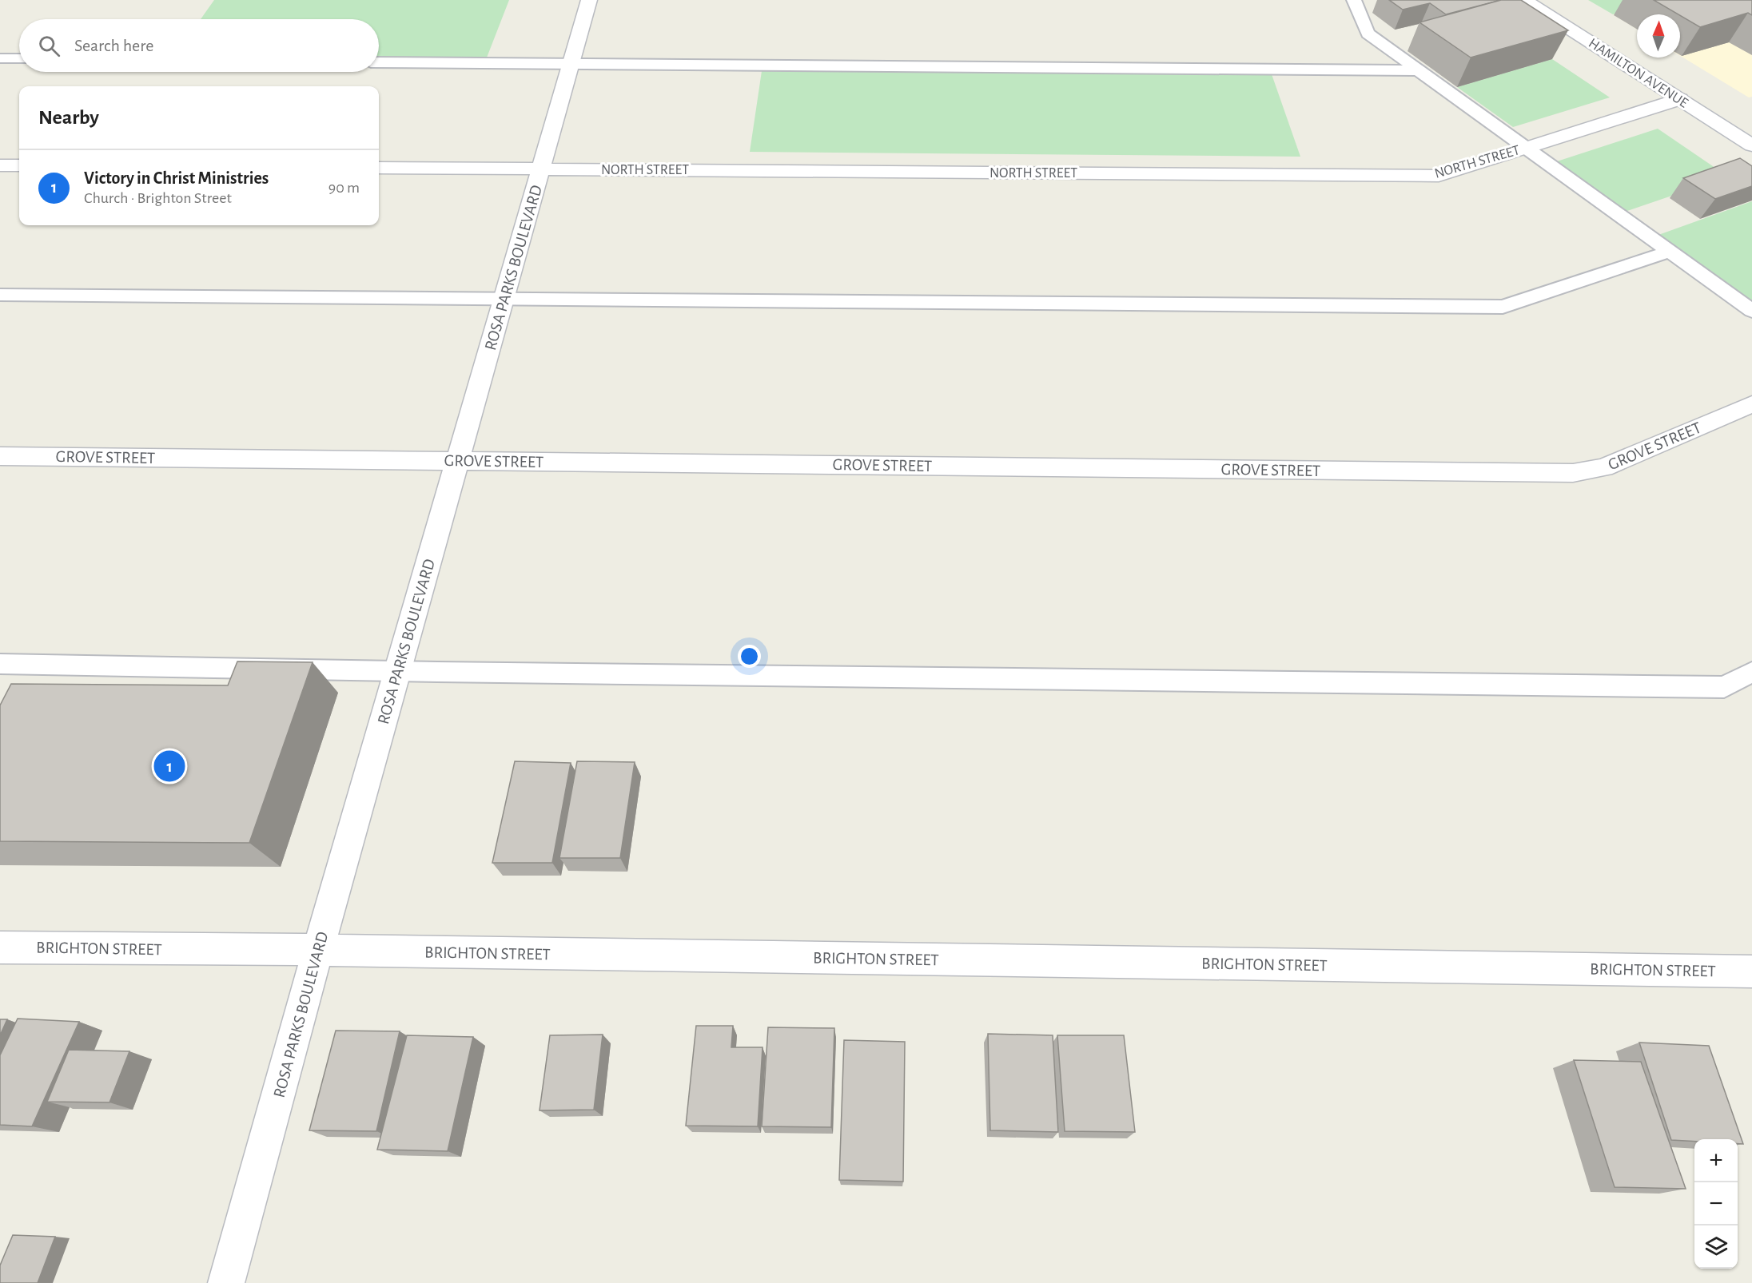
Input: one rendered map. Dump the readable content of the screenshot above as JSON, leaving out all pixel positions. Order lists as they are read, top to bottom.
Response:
{
  "streets": {
    "street": [
      "HAMILTON AVENUE",
      "NORTH STREET",
      "ROSA PARKS BOULEVARD",
      "GROVE STREET",
      "BRIGHTON STREET"
    ]
  },
  "crossings": [
    ["HAMILTON AVENUE", "NORTH STREET"],
    ["NORTH STREET", "ROSA PARKS BOULEVARD"],
    ["ROSA PARKS BOULEVARD", "GROVE STREET"],
    ["ROSA PARKS BOULEVARD", "BRIGHTON STREET"]
  ],
  "north": "top",
  "page": {
    "search": "Search here",
    "heading": "Nearby",
    "list": [
      {
        "mark": "1",
        "name": "Victory in Christ Ministries",
        "note": "Church · Brighton Street",
        "value": "90 m"
      }
    ],
    "pins": "1",
    "map_buttons": ["+", "−"]
  }
}
